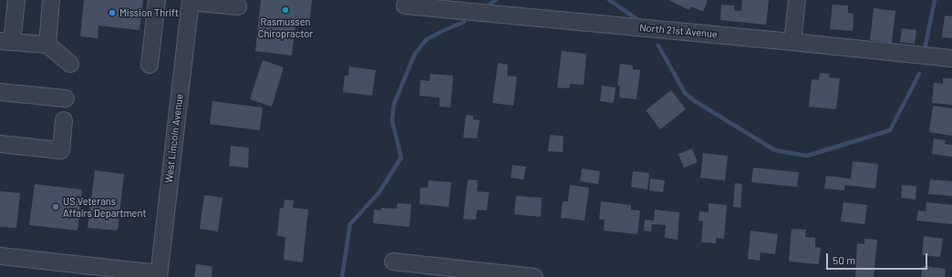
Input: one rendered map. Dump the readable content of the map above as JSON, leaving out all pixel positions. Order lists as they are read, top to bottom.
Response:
{
  "streets": {
    "street": ["North 21st Avenue", "West Lincoln Avenue"]
  },
  "places": ["Rasmussen Chiropractor", "Mission Thrift", "US Veterans Affairs Department"],
  "scale_bar": "50 m"
}
